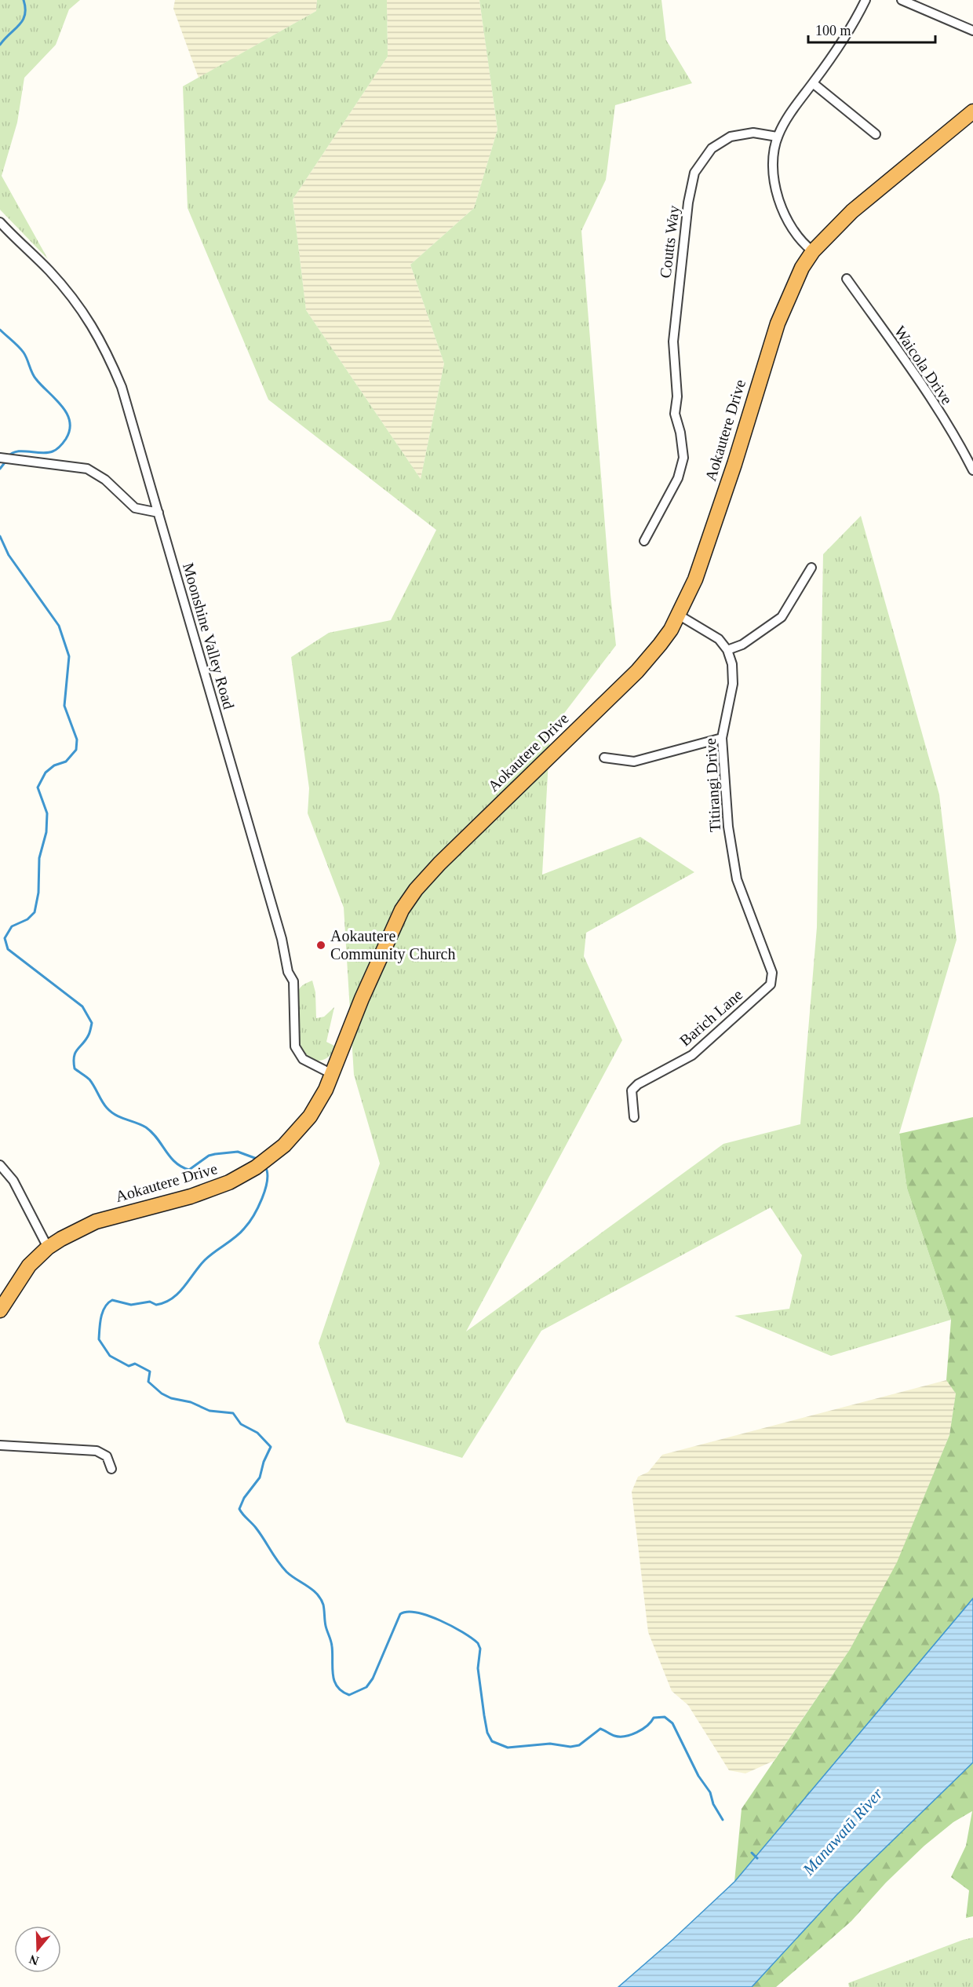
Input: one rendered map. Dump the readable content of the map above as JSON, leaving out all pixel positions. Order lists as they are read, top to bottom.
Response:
{
  "streets": {
    "highway": ["Aokautere Drive"],
    "street": [
      "Coutts Way",
      "Waicola Drive",
      "Moonshine Valley Road",
      "Titirangi Drive",
      "Barich Lane"
    ]
  },
  "crossings": [
    ["Aokautere Drive", "Moonshine Valley Road"],
    ["Titirangi Drive", "Barich Lane"]
  ],
  "water": ["Manawatū River"],
  "places": ["Aokautere Community Church"],
  "scale_bar": "100 m",
  "north": "bottom"
}
